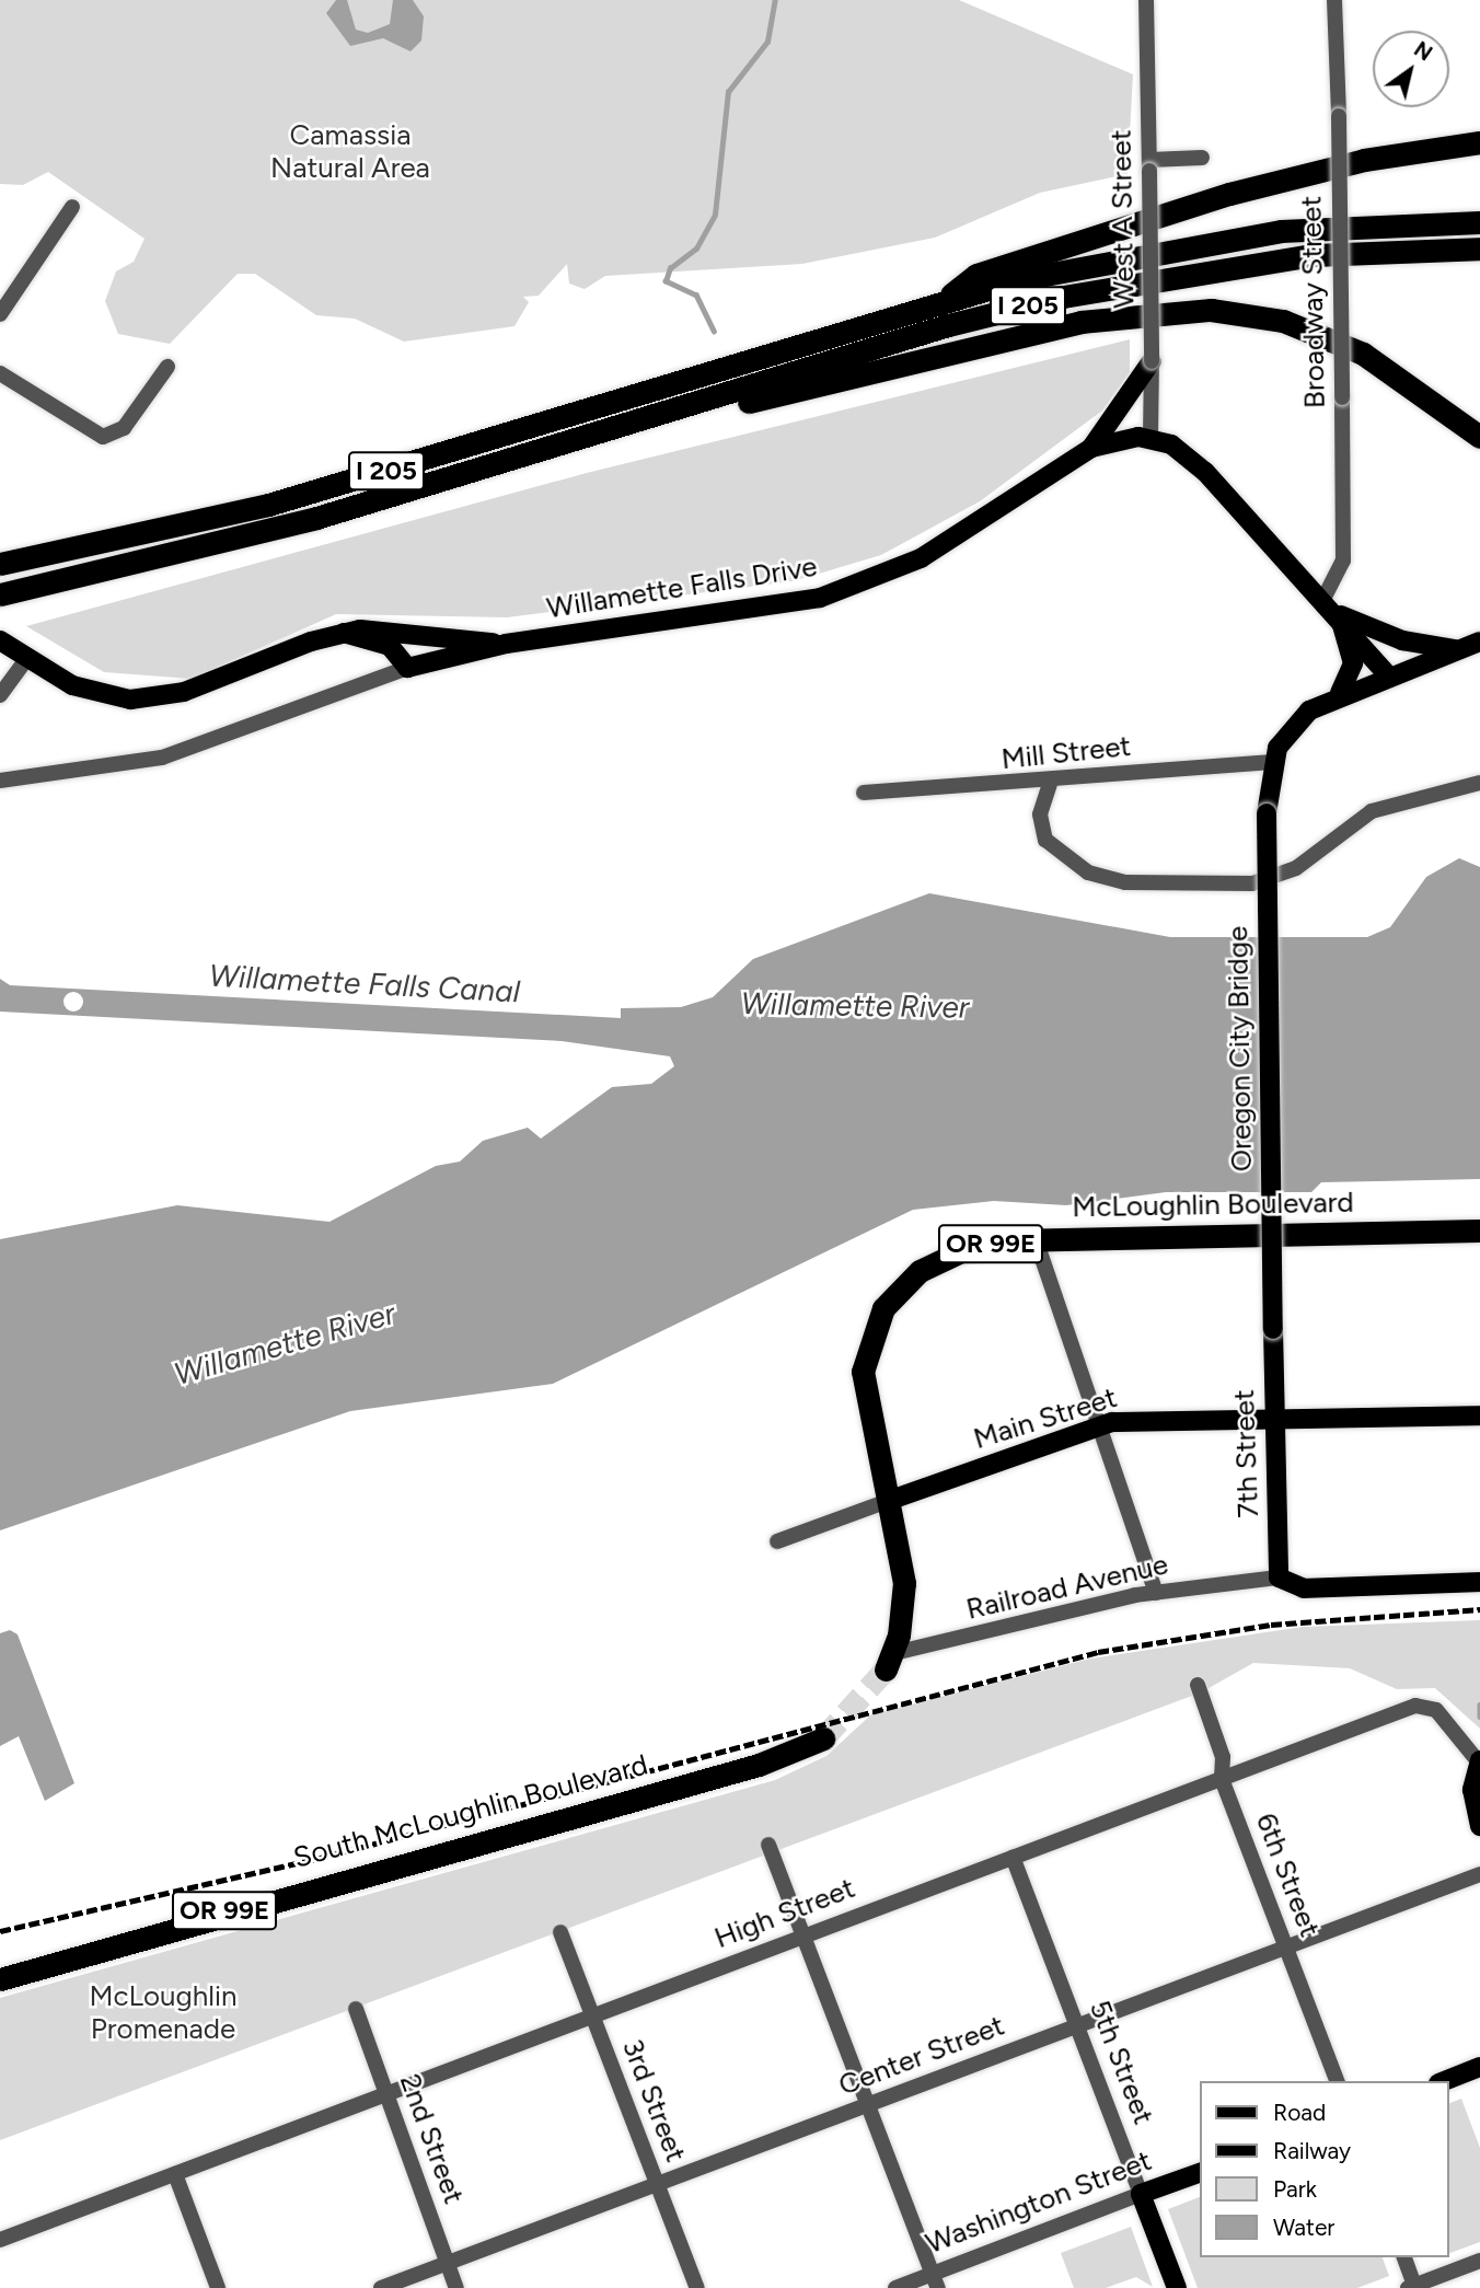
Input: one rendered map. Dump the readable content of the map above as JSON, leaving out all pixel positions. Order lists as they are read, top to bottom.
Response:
{
  "streets": {
    "highway": [
      "I 205",
      "McLoughlin Boulevard",
      "OR 99E",
      "South McLoughlin Boulevard"
    ],
    "main road": [
      "Willamette Falls Drive",
      "Oregon City Bridge",
      "Main Street",
      "7th Street",
      "Railroad Avenue",
      "5th Street",
      "Washington Street"
    ],
    "street": [
      "West A Street",
      "Broadway Street",
      "Mill Street",
      "6th Street",
      "High Street",
      "Center Street",
      "3rd Street",
      "2nd Street"
    ]
  },
  "crossings": [
    ["West A Street", "Willamette Falls Drive"],
    ["Mill Street", "Oregon City Bridge"],
    ["Oregon City Bridge", "7th Street"],
    ["McLoughlin Boulevard", "Main Street"],
    ["McLoughlin Boulevard", "Railroad Avenue"],
    ["Main Street", "7th Street"],
    ["7th Street", "Railroad Avenue"],
    ["6th Street", "High Street"],
    ["6th Street", "Center Street"],
    ["High Street", "5th Street"],
    ["High Street", "3rd Street"],
    ["High Street", "2nd Street"],
    ["Center Street", "5th Street"],
    ["Center Street", "3rd Street"],
    ["Center Street", "2nd Street"],
    ["5th Street", "Washington Street"]
  ],
  "water": ["Willamette Falls Canal", "Willamette River"],
  "parks": ["Camassia Natural Area", "McLoughlin Promenade"],
  "legend": [
    "Road",
    "Railway",
    "Park",
    "Water"
  ],
  "north": "top right"
}
